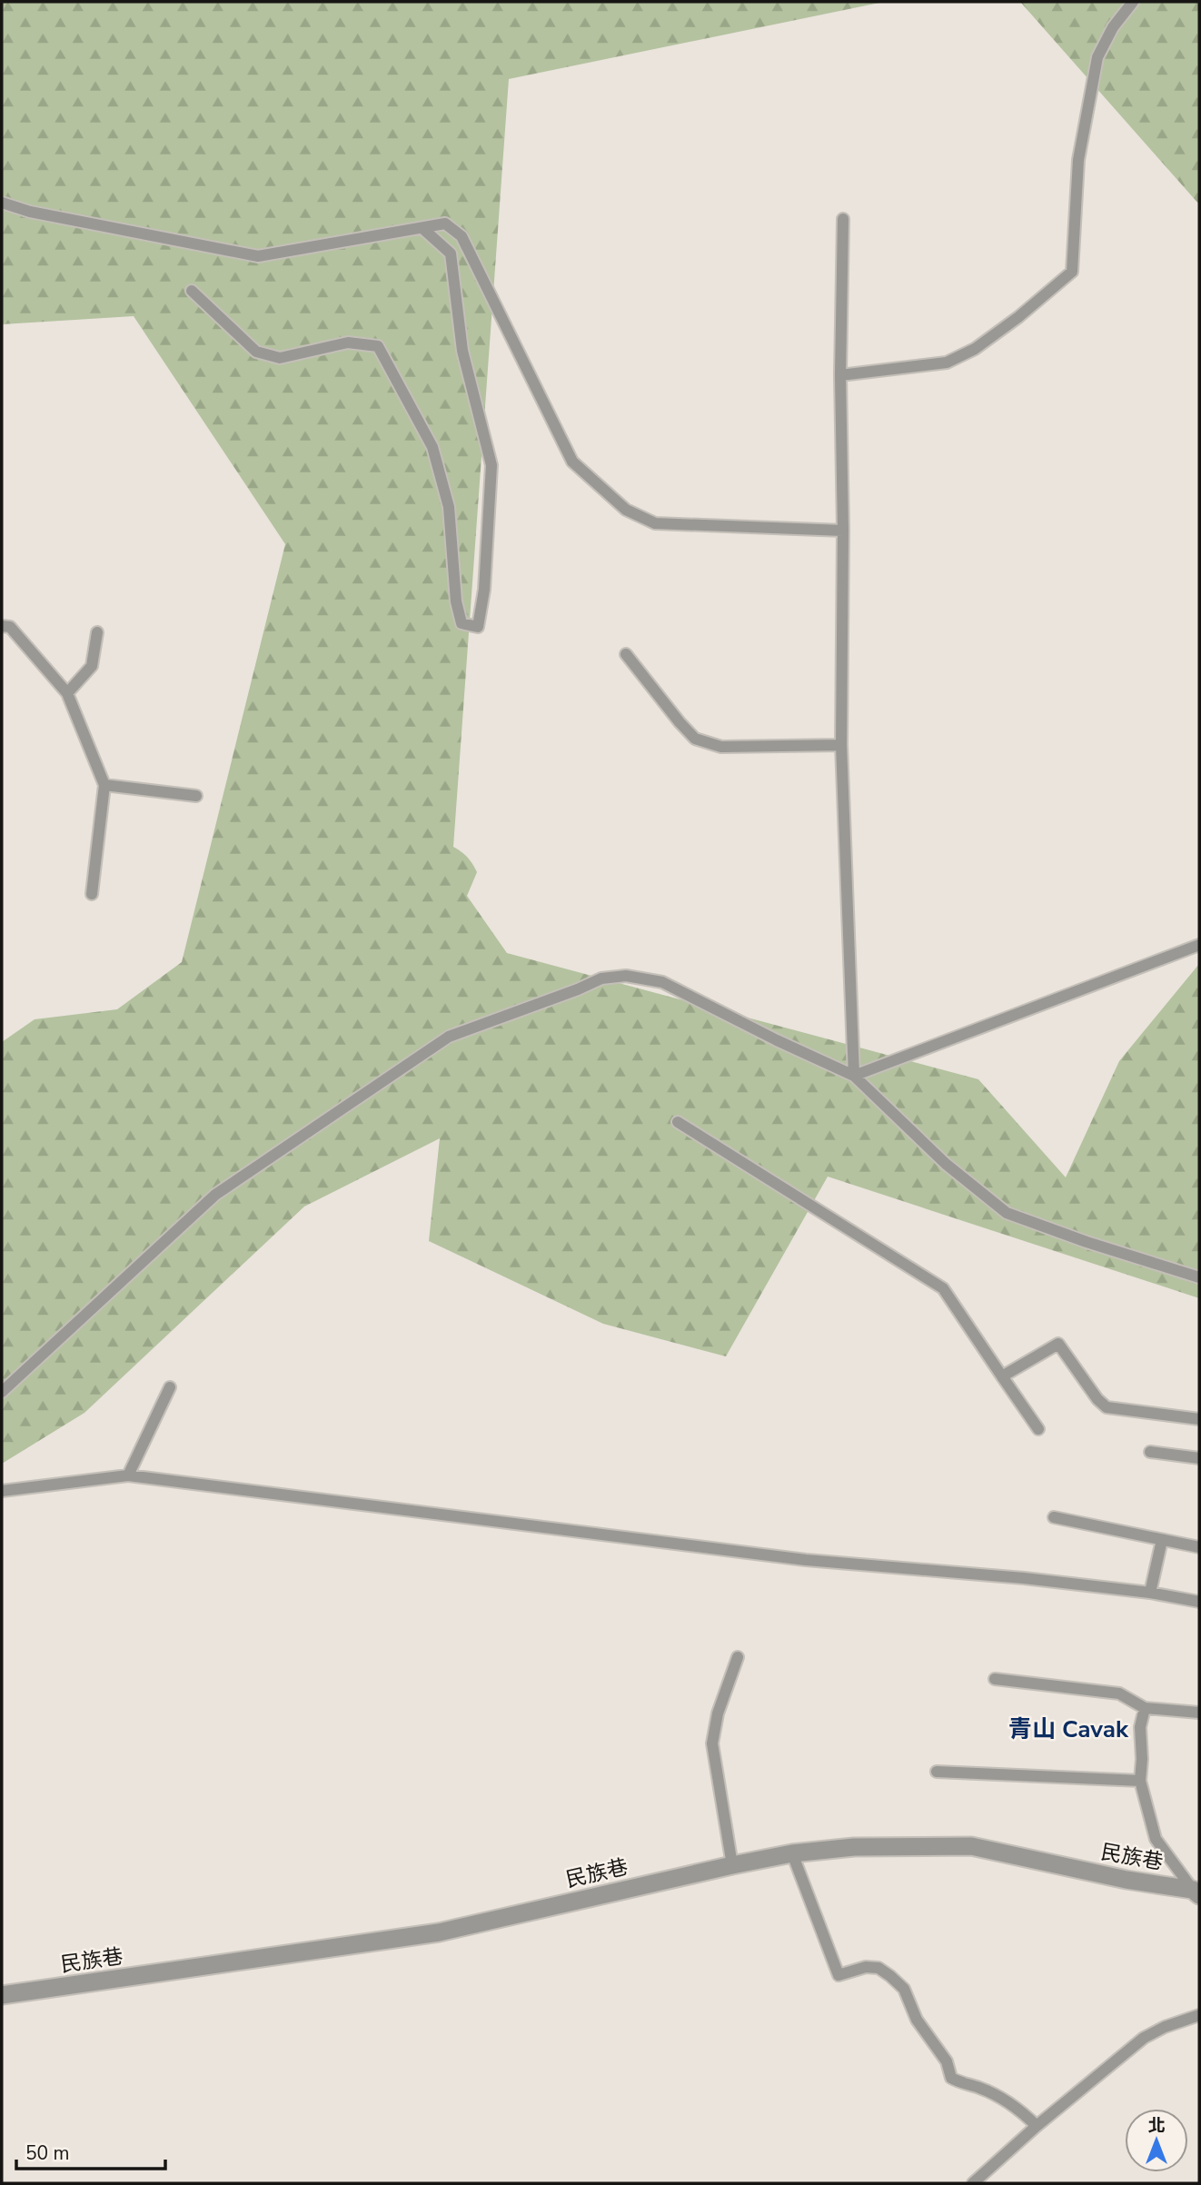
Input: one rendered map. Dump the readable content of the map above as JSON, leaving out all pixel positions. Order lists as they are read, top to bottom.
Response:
{
  "streets": {
    "street": ["民族巷"]
  },
  "districts": ["青山 Cavak"],
  "scale_bar": "50 m",
  "north": "top"
}
